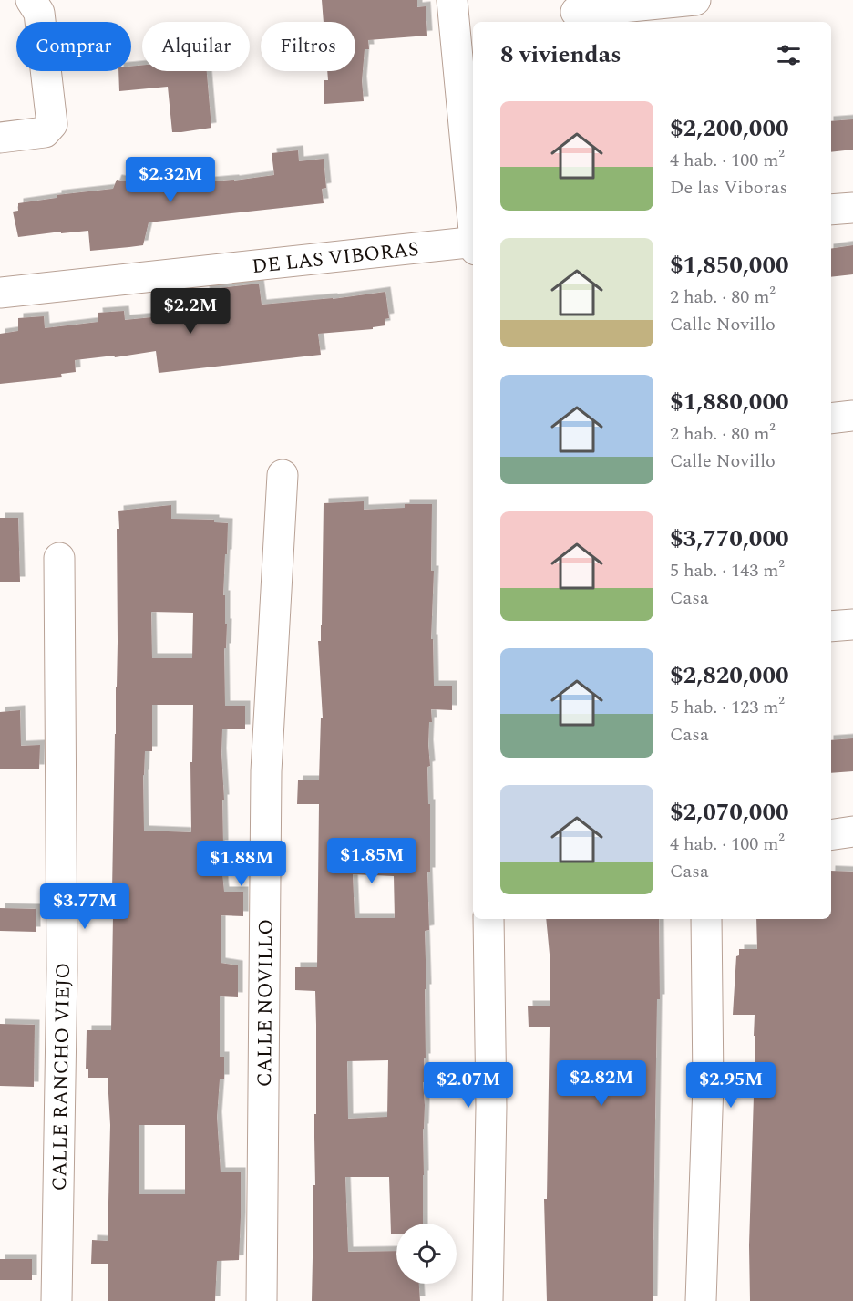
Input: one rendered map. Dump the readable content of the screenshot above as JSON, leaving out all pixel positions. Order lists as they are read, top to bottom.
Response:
{
  "streets": {
    "street": ["DE LAS VIBORAS", "CALLE NOVILLO", "CALLE RANCHO VIEJO"]
  },
  "page": {
    "chip": ["Comprar", "Alquilar", "Filtros"],
    "heading": "8 viviendas",
    "list": [
      {
        "name": "$2,200,000",
        "note": "4 hab. · 100 m² · De las Viboras"
      },
      {
        "name": "$1,850,000",
        "note": "2 hab. · 80 m² · Calle Novillo"
      },
      {
        "name": "$1,880,000",
        "note": "2 hab. · 80 m² · Calle Novillo"
      },
      {
        "name": "$3,770,000",
        "note": "5 hab. · 143 m² · Casa"
      },
      {
        "name": "$2,820,000",
        "note": "5 hab. · 123 m² · Casa"
      },
      {
        "name": "$2,070,000",
        "note": "4 hab. · 100 m² · Casa"
      }
    ],
    "price": [
      "$2.32M",
      "$2.2M",
      "$1.85M",
      "$1.88M",
      "$3.77M",
      "$2.82M",
      "$2.07M",
      "$2.95M"
    ]
  }
}
